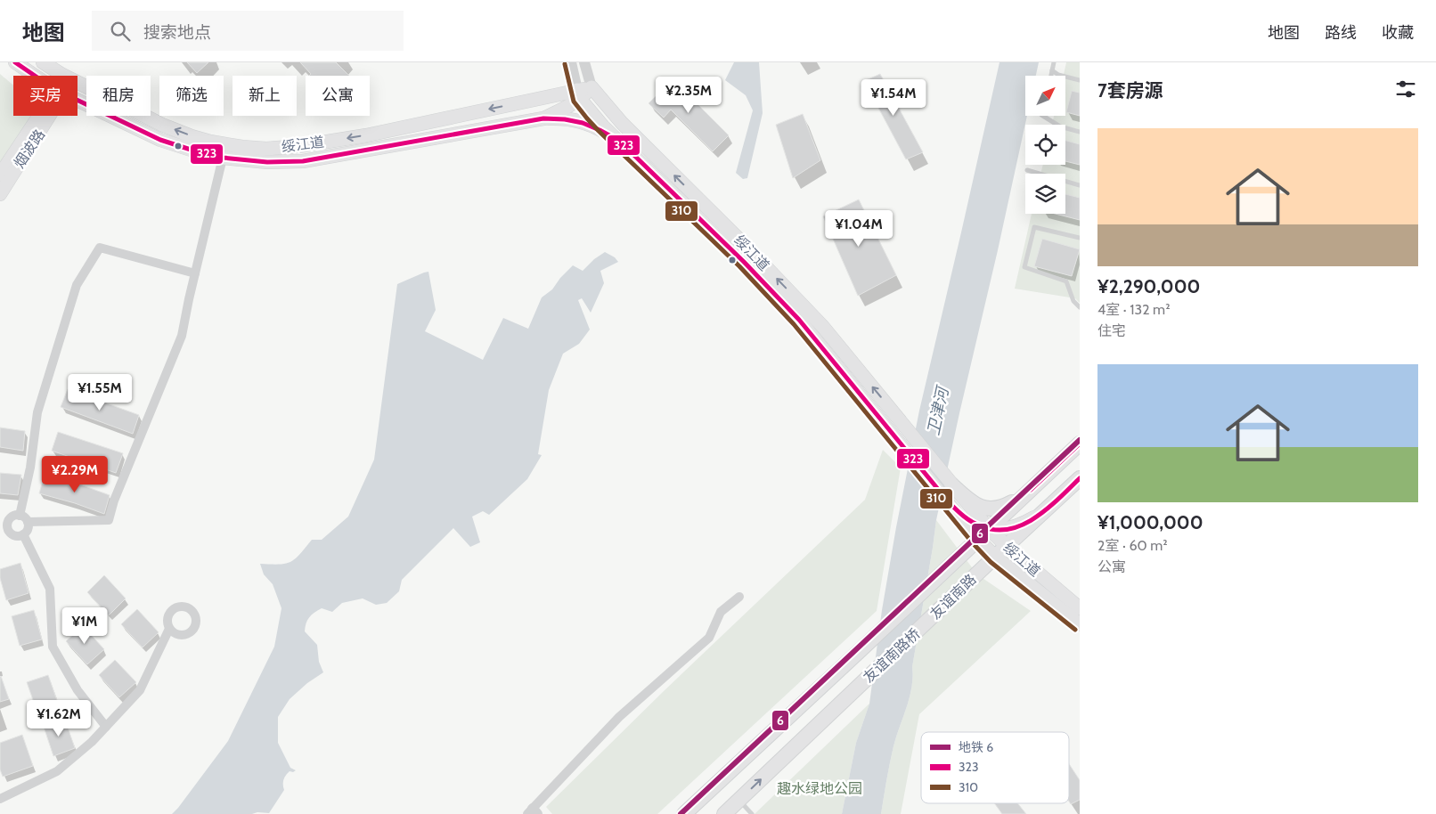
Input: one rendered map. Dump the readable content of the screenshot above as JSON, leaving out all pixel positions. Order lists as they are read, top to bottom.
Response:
{
  "streets": {
    "main road": [
      "绥江道",
      "烟波路",
      "友谊南路",
      "友谊南路桥"
    ]
  },
  "crossings": [
    ["绥江道", "友谊南路"],
    ["友谊南路", "友谊南路桥"]
  ],
  "water": ["卫津河"],
  "parks": ["趣水绿地公园"],
  "lines": ["transit line 323", "transit line 310", "metro line 6"],
  "legend": ["地铁 6", "323", "310"],
  "north": "top right",
  "page": {
    "header": "地图",
    "search": "搜索地点",
    "nav": ["地图", "路线", "收藏"],
    "heading": "7套房源",
    "chip": [
      "买房",
      "租房",
      "筛选",
      "新上",
      "公寓"
    ],
    "price": [
      "¥2.35M",
      "¥1.54M",
      "¥1.04M",
      "¥1.55M",
      "¥2.29M",
      "¥1M",
      "¥1.62M"
    ],
    "list": [
      {
        "name": "¥2,290,000",
        "note": "4室 · 132 m² · 住宅"
      },
      {
        "name": "¥1,000,000",
        "note": "2室 · 60 m² · 公寓"
      }
    ]
  }
}
